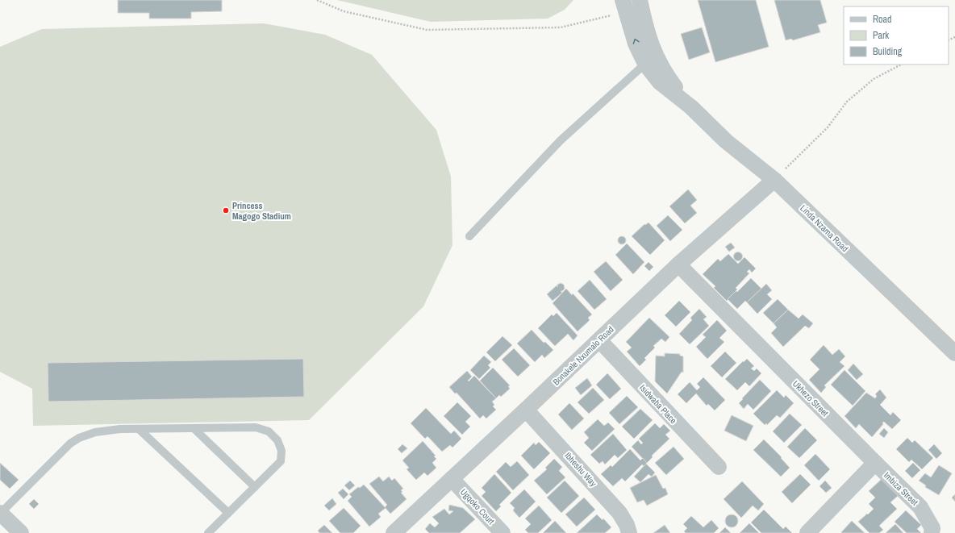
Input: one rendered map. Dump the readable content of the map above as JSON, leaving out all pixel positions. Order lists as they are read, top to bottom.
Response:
{
  "streets": {
    "street": [
      "Linda Nzama Road",
      "Bonakele Nxumalo Road",
      "Ukhezo Street",
      "Isidwaba Place",
      "Ibheshu Way",
      "Imbiza Street",
      "Ugqoko Court"
    ]
  },
  "crossings": [
    ["Linda Nzama Road", "Bonakele Nxumalo Road"],
    ["Bonakele Nxumalo Road", "Ukhezo Street"],
    ["Bonakele Nxumalo Road", "Isidwaba Place"],
    ["Bonakele Nxumalo Road", "Ibheshu Way"],
    ["Bonakele Nxumalo Road", "Ugqoko Court"],
    ["Ukhezo Street", "Imbiza Street"]
  ],
  "places": ["Princess Magogo Stadium"],
  "legend": ["Road", "Park", "Building"]
}
